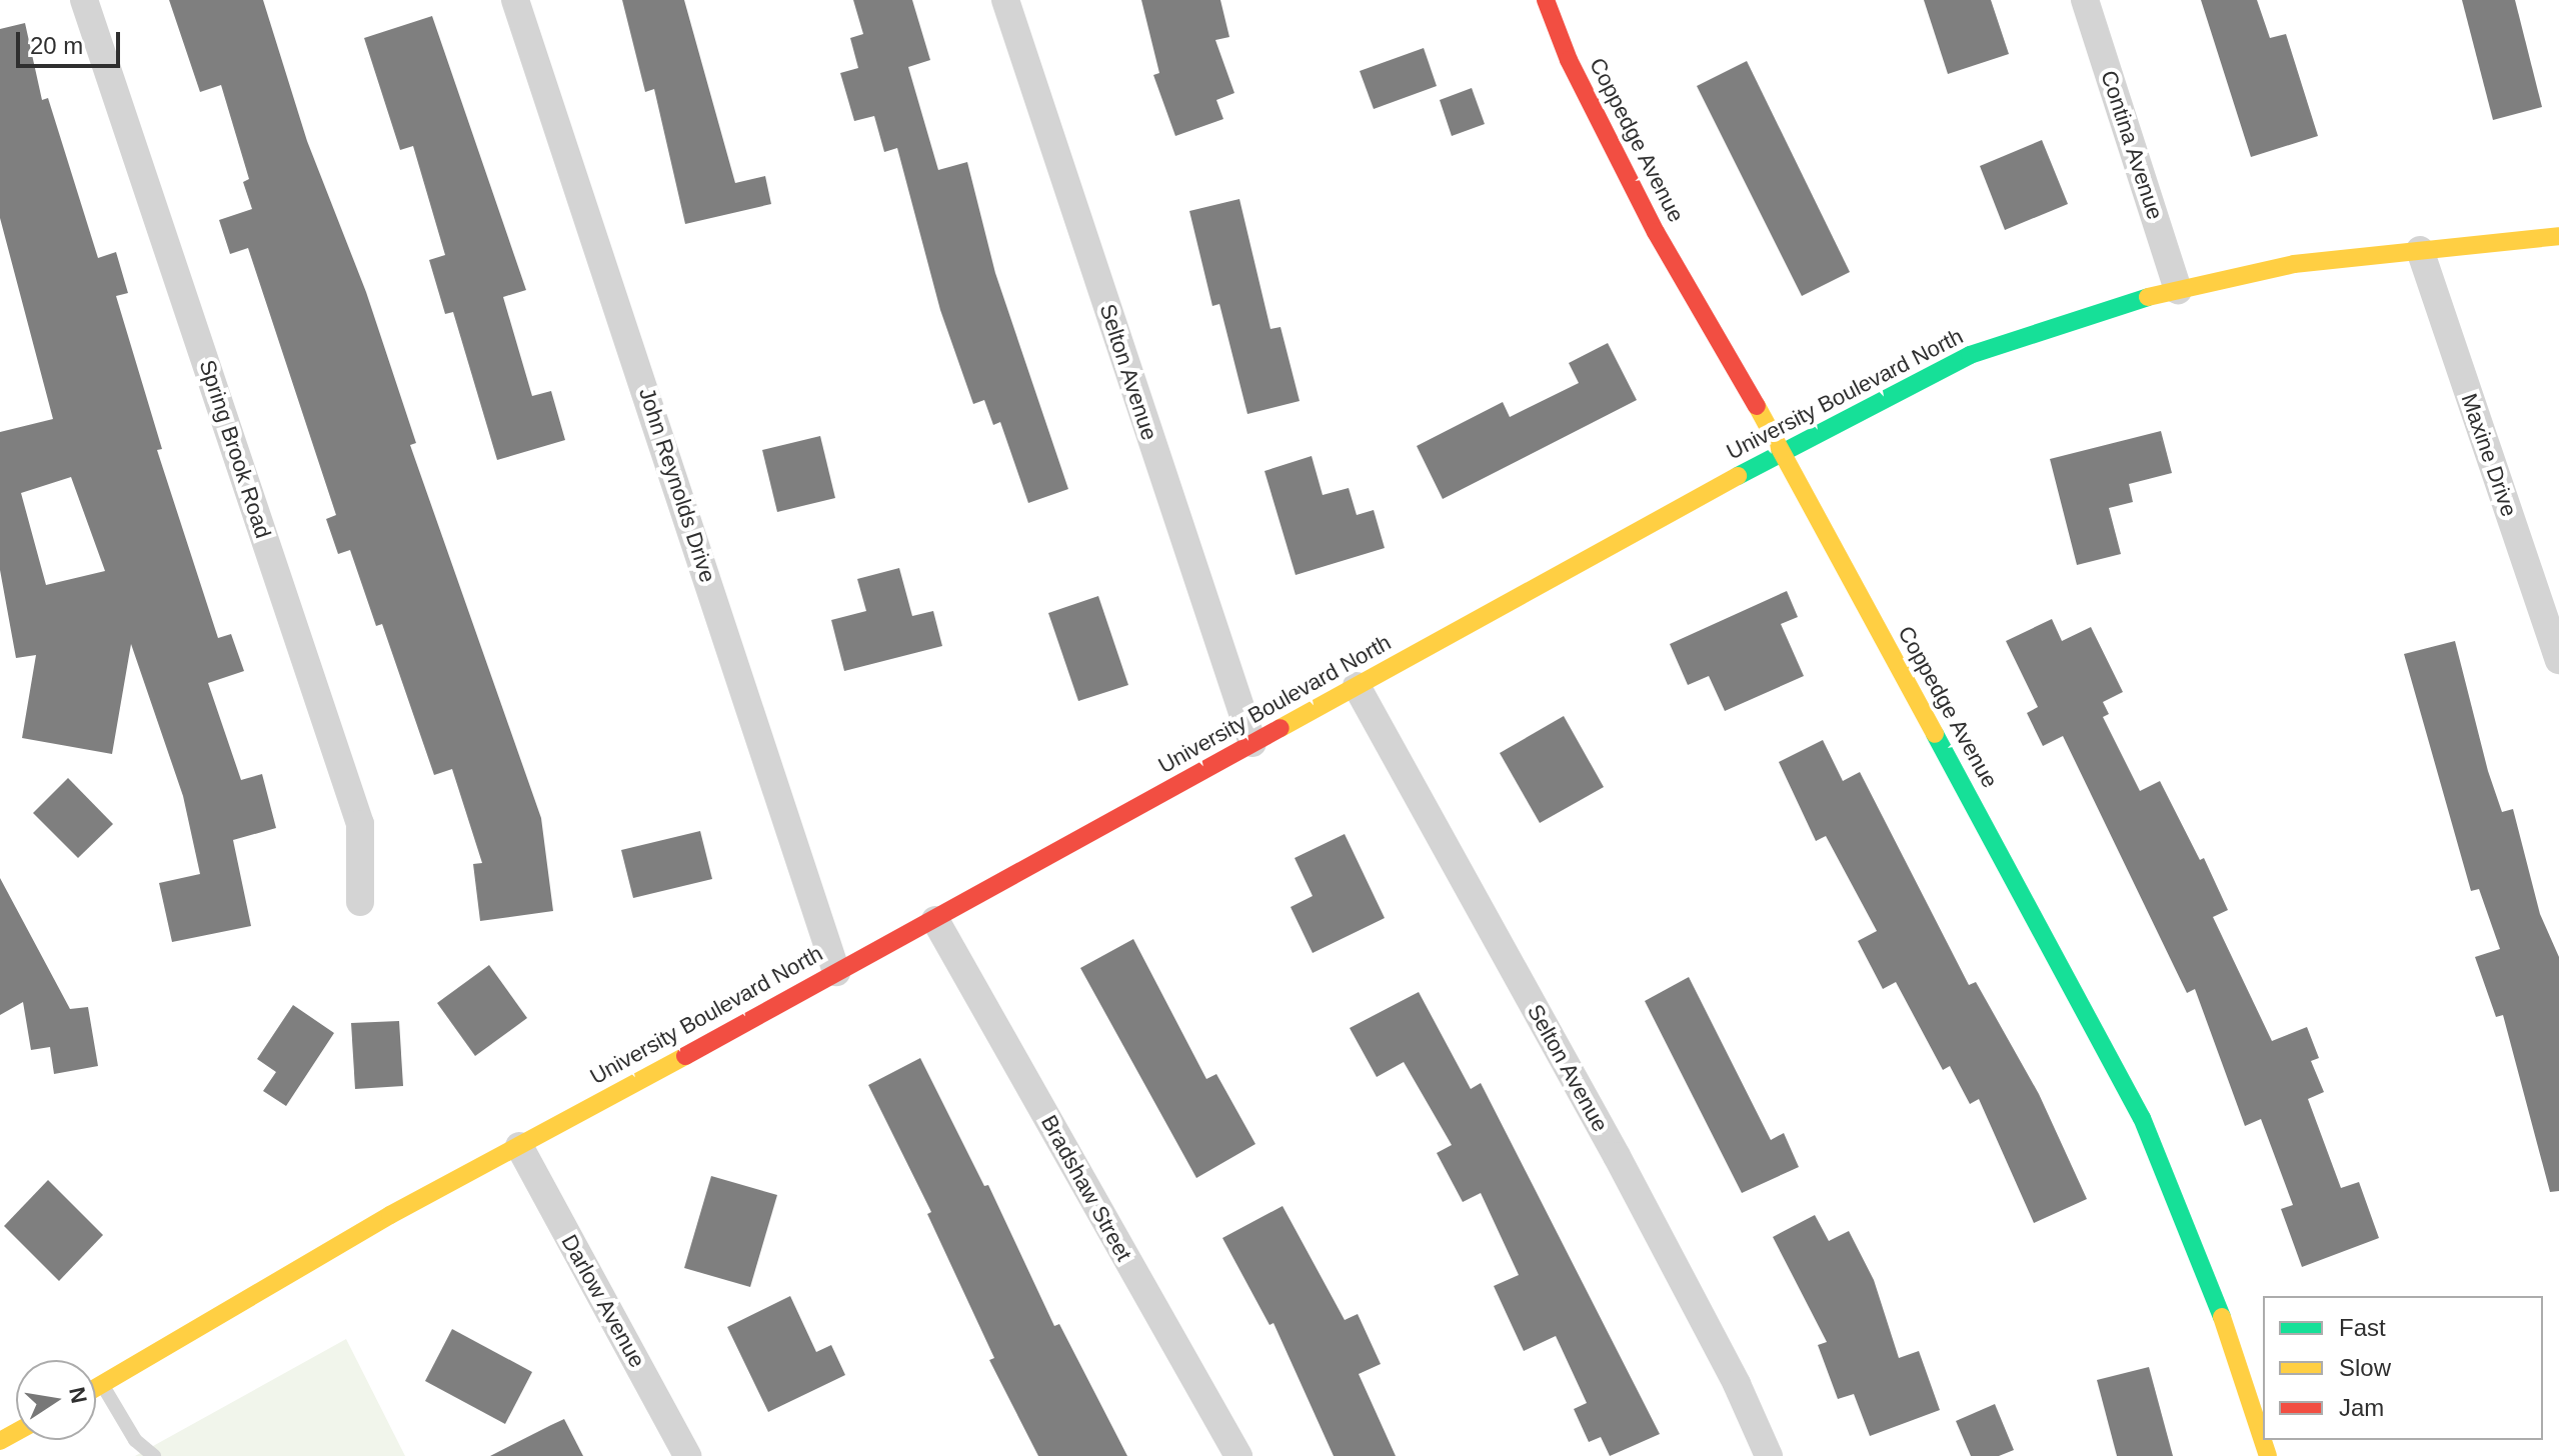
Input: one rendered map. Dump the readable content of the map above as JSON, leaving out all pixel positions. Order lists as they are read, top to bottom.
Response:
{
  "streets": {
    "street": [
      "Coppedge Avenue",
      "Contina Avenue",
      "Selton Avenue",
      "University Boulevard North",
      "Spring Brook Road",
      "Maxine Drive",
      "John Reynolds Drive",
      "Bradshaw Street",
      "Darlow Avenue"
    ]
  },
  "crossings": [
    ["Coppedge Avenue", "University Boulevard North"],
    ["Contina Avenue", "University Boulevard North"],
    ["Selton Avenue", "University Boulevard North"],
    ["University Boulevard North", "Maxine Drive"],
    ["University Boulevard North", "John Reynolds Drive"],
    ["University Boulevard North", "Bradshaw Street"],
    ["University Boulevard North", "Darlow Avenue"]
  ],
  "legend": ["Fast", "Slow", "Jam"],
  "scale_bar": "20 m",
  "north": "right"
}
